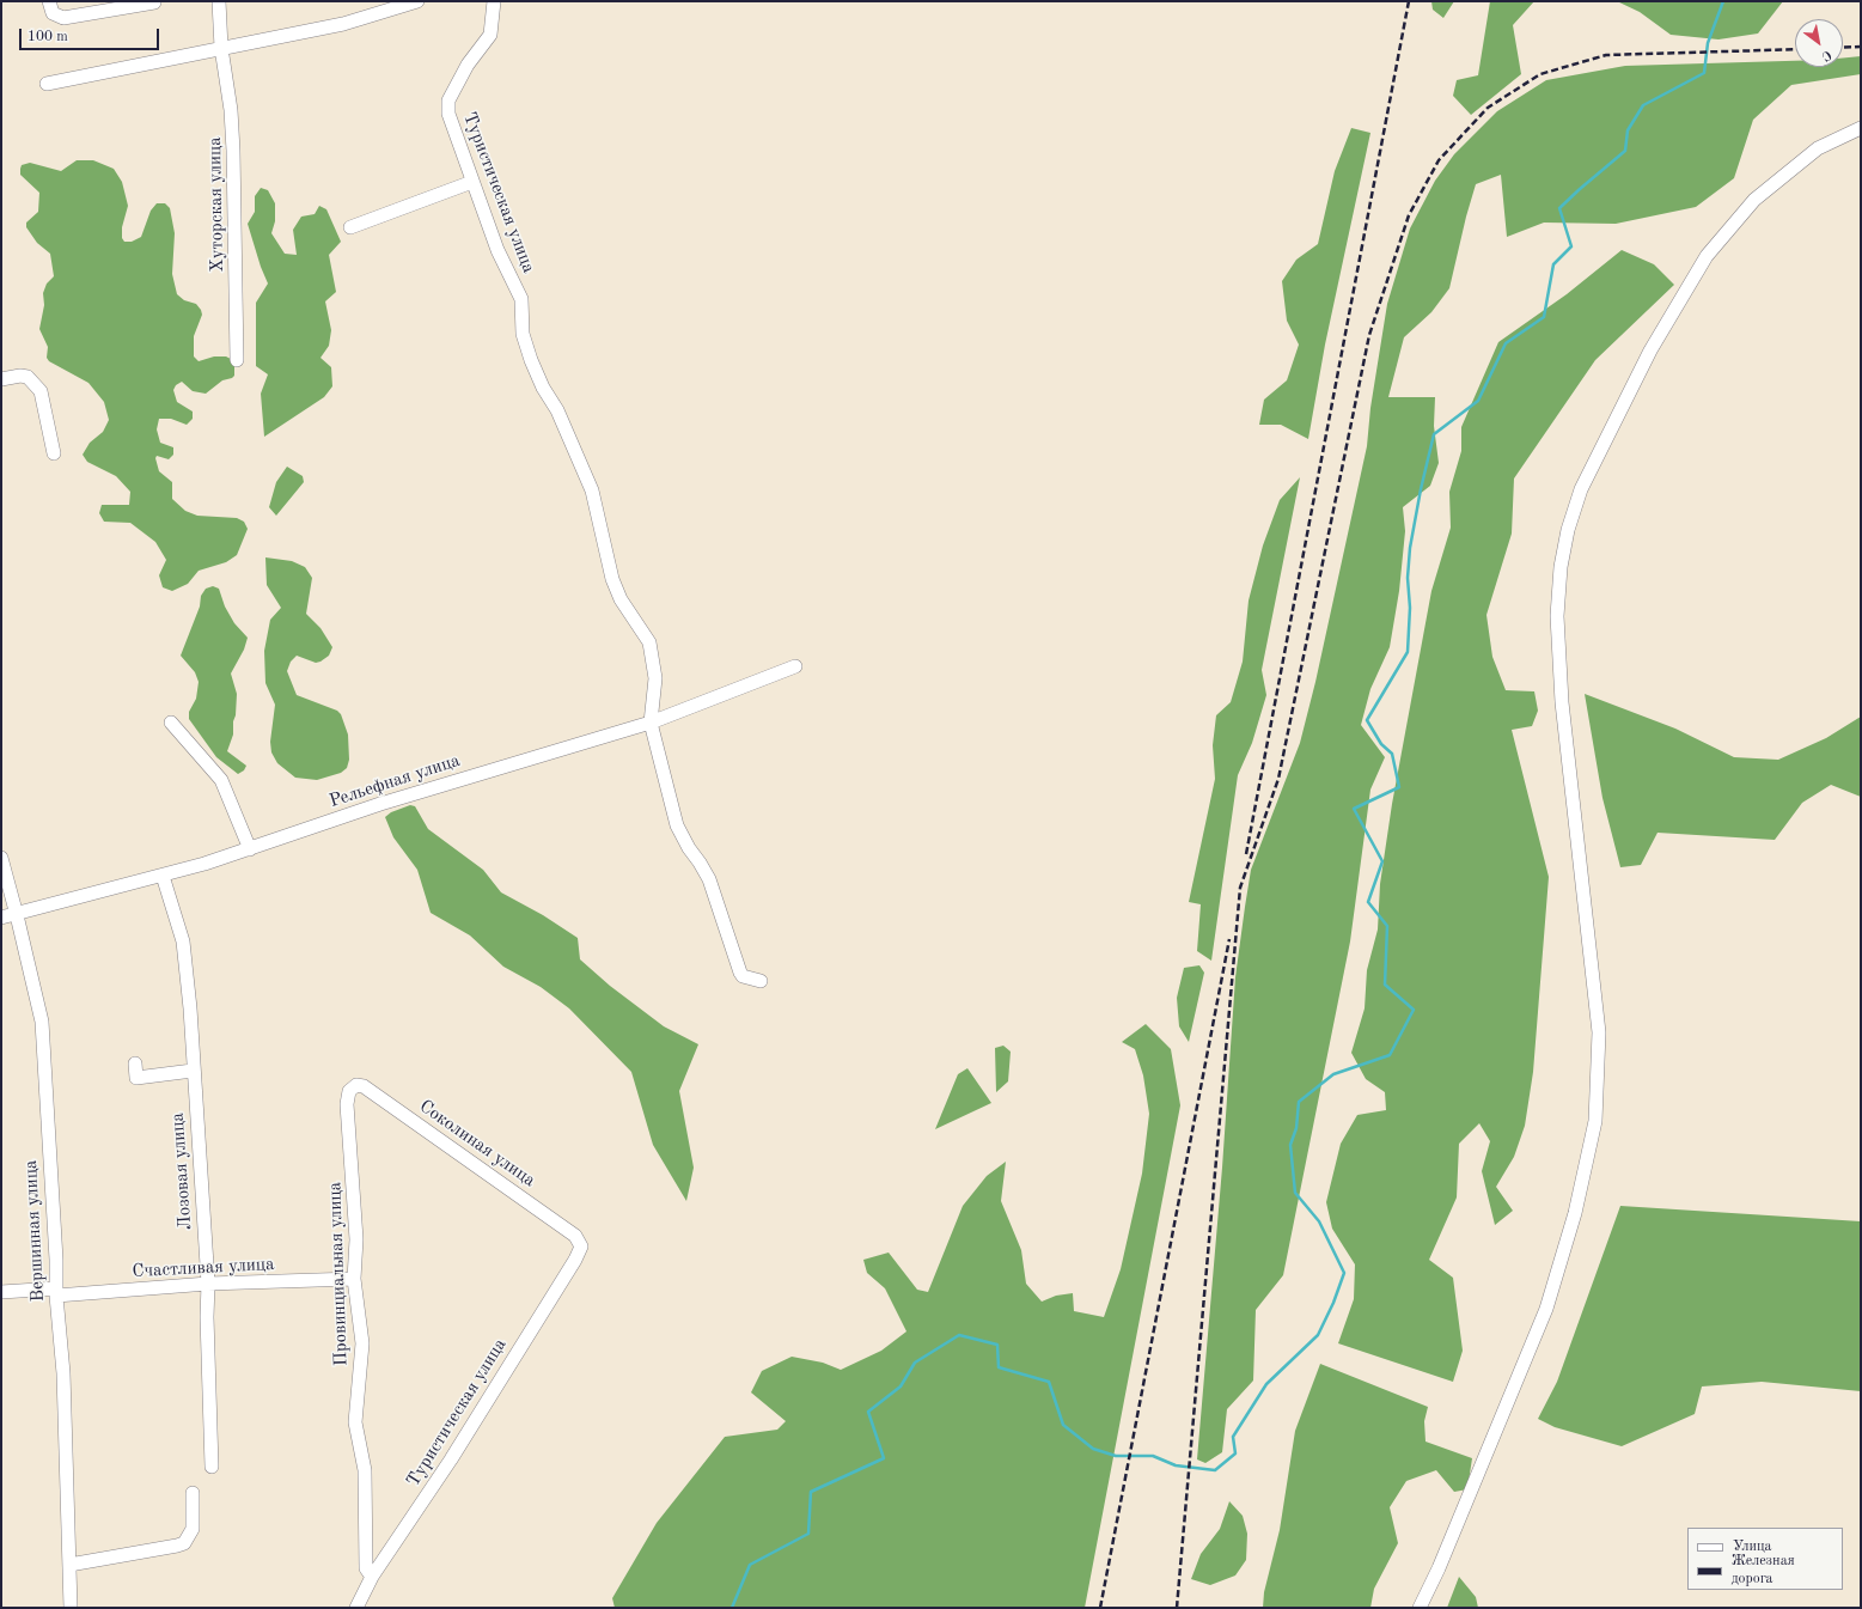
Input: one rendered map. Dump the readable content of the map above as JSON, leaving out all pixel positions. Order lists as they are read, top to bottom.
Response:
{
  "streets": {
    "street": [
      "Туристическая улица",
      "Хуторская улица",
      "Рельефная улица",
      "Соколиная улица",
      "Лозовая улица",
      "Вершинная улица",
      "Счастливая улица",
      "Провинциальная улица"
    ]
  },
  "crossings": [
    ["Туристическая улица", "Рельефная улица"],
    ["Туристическая улица", "Соколиная улица"],
    ["Туристическая улица", "Провинциальная улица"],
    ["Рельефная улица", "Лозовая улица"],
    ["Рельефная улица", "Вершинная улица"],
    ["Соколиная улица", "Провинциальная улица"],
    ["Лозовая улица", "Счастливая улица"],
    ["Вершинная улица", "Счастливая улица"],
    ["Счастливая улица", "Провинциальная улица"]
  ],
  "legend": ["Улица", "Железная дорога"],
  "scale_bar": "100 m",
  "north": "bottom right"
}
